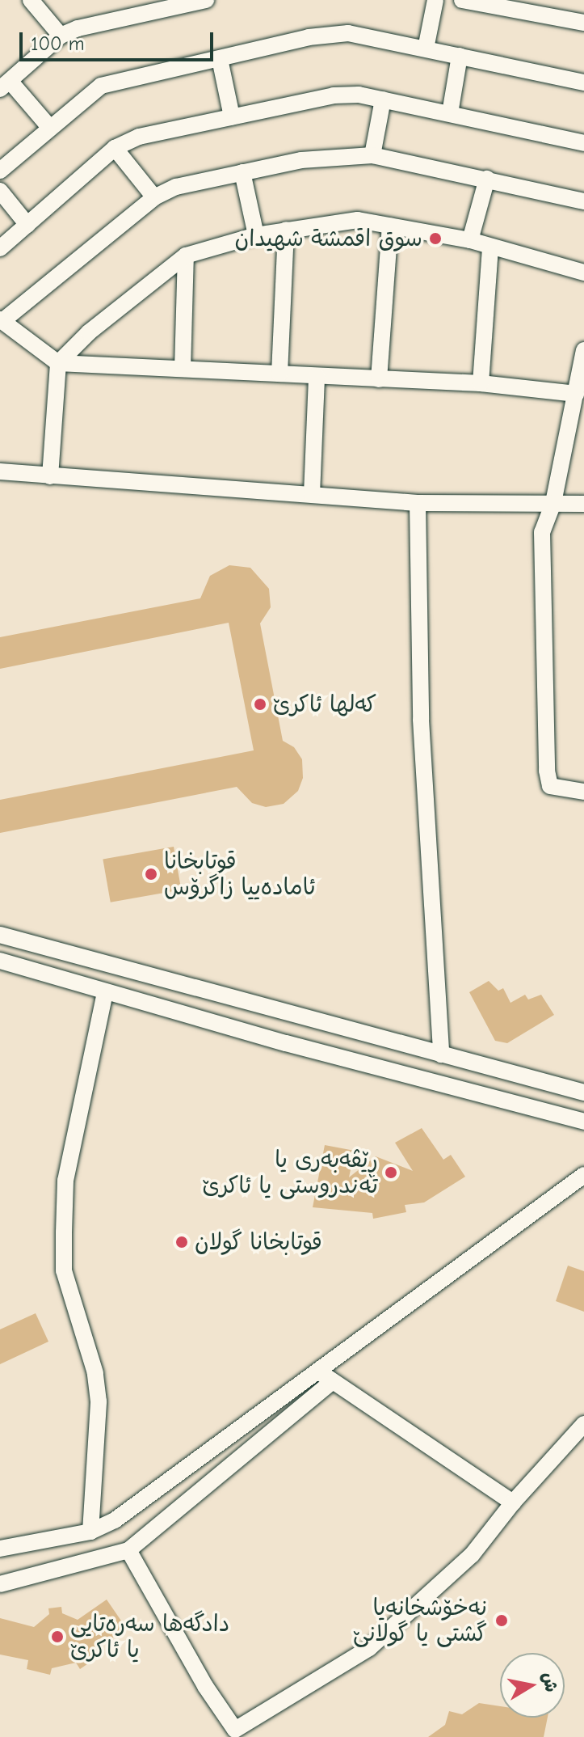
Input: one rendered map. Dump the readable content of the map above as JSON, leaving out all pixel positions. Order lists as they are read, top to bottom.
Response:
{
  "places": [
    "سوق اقمشة شهيدان",
    "کەلها ئاکرێ",
    "قوتابخانا ئامادەییا زاگرۆس",
    "ڕێڤەبەری یا تەندروستی یا ئاکرێ",
    "قوتابخانا گولان",
    "نەخۆشخانەیا گشتی یا گولانێ",
    "دادگەها سەرەتایی یا ئاکرێ"
  ],
  "scale_bar": "100 m",
  "north": "right"
}
